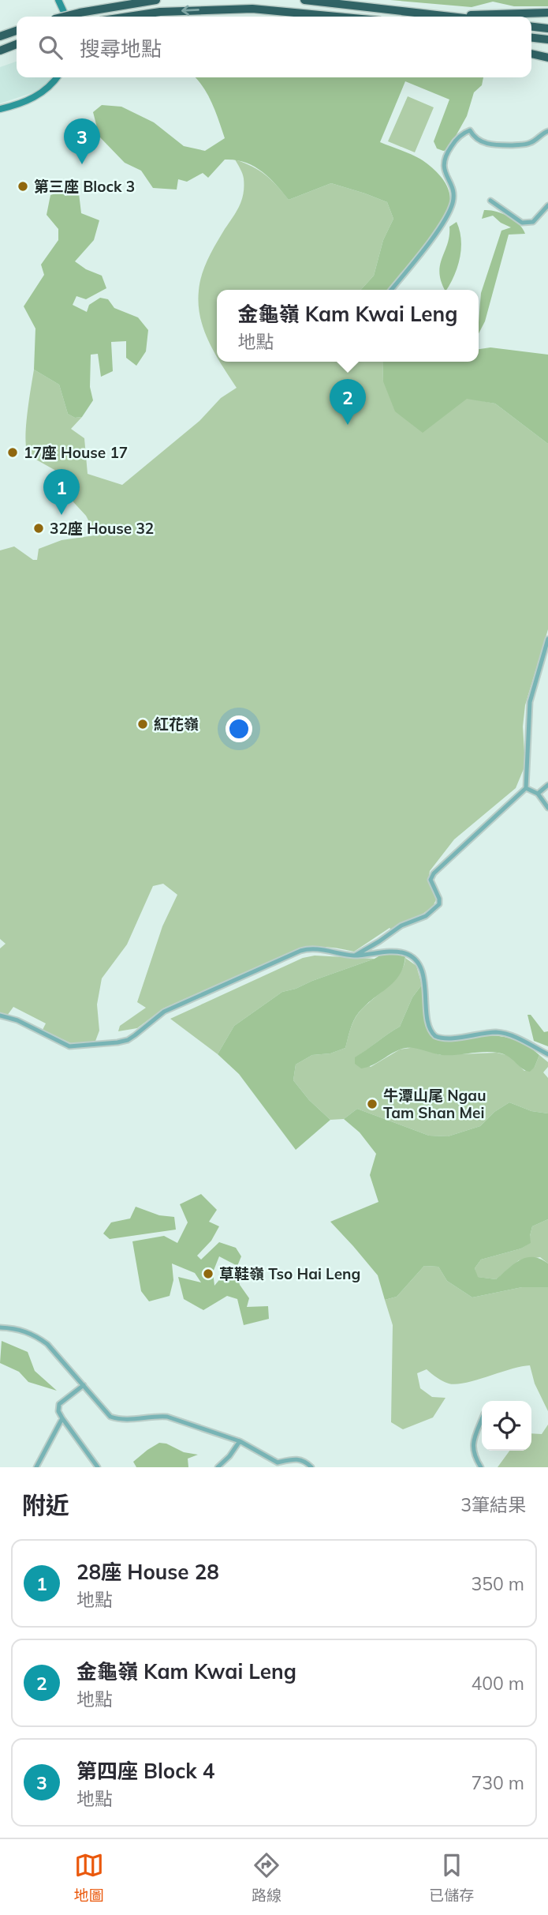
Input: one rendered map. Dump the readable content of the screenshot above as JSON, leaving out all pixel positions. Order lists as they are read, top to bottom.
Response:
{
  "places": [
    "第三座 Block 3",
    "17座 House 17",
    "32座 House 32",
    "紅花嶺",
    "牛潭山尾 Ngau Tam Shan Mei",
    "草鞋嶺 Tso Hai Leng"
  ],
  "page": {
    "search": "搜尋地點",
    "pins": ["3", "2", "1"],
    "popup": ["金龜嶺 Kam Kwai Leng", "地點"],
    "heading": ["附近", "3筆結果"],
    "list": [
      {
        "mark": "1",
        "name": "28座 House 28",
        "note": "地點",
        "value": "350 m"
      },
      {
        "mark": "2",
        "name": "金龜嶺 Kam Kwai Leng",
        "note": "地點",
        "value": "400 m"
      },
      {
        "mark": "3",
        "name": "第四座 Block 4",
        "note": "地點",
        "value": "730 m"
      }
    ],
    "nav": ["地圖", "路線", "已儲存"]
  }
}
